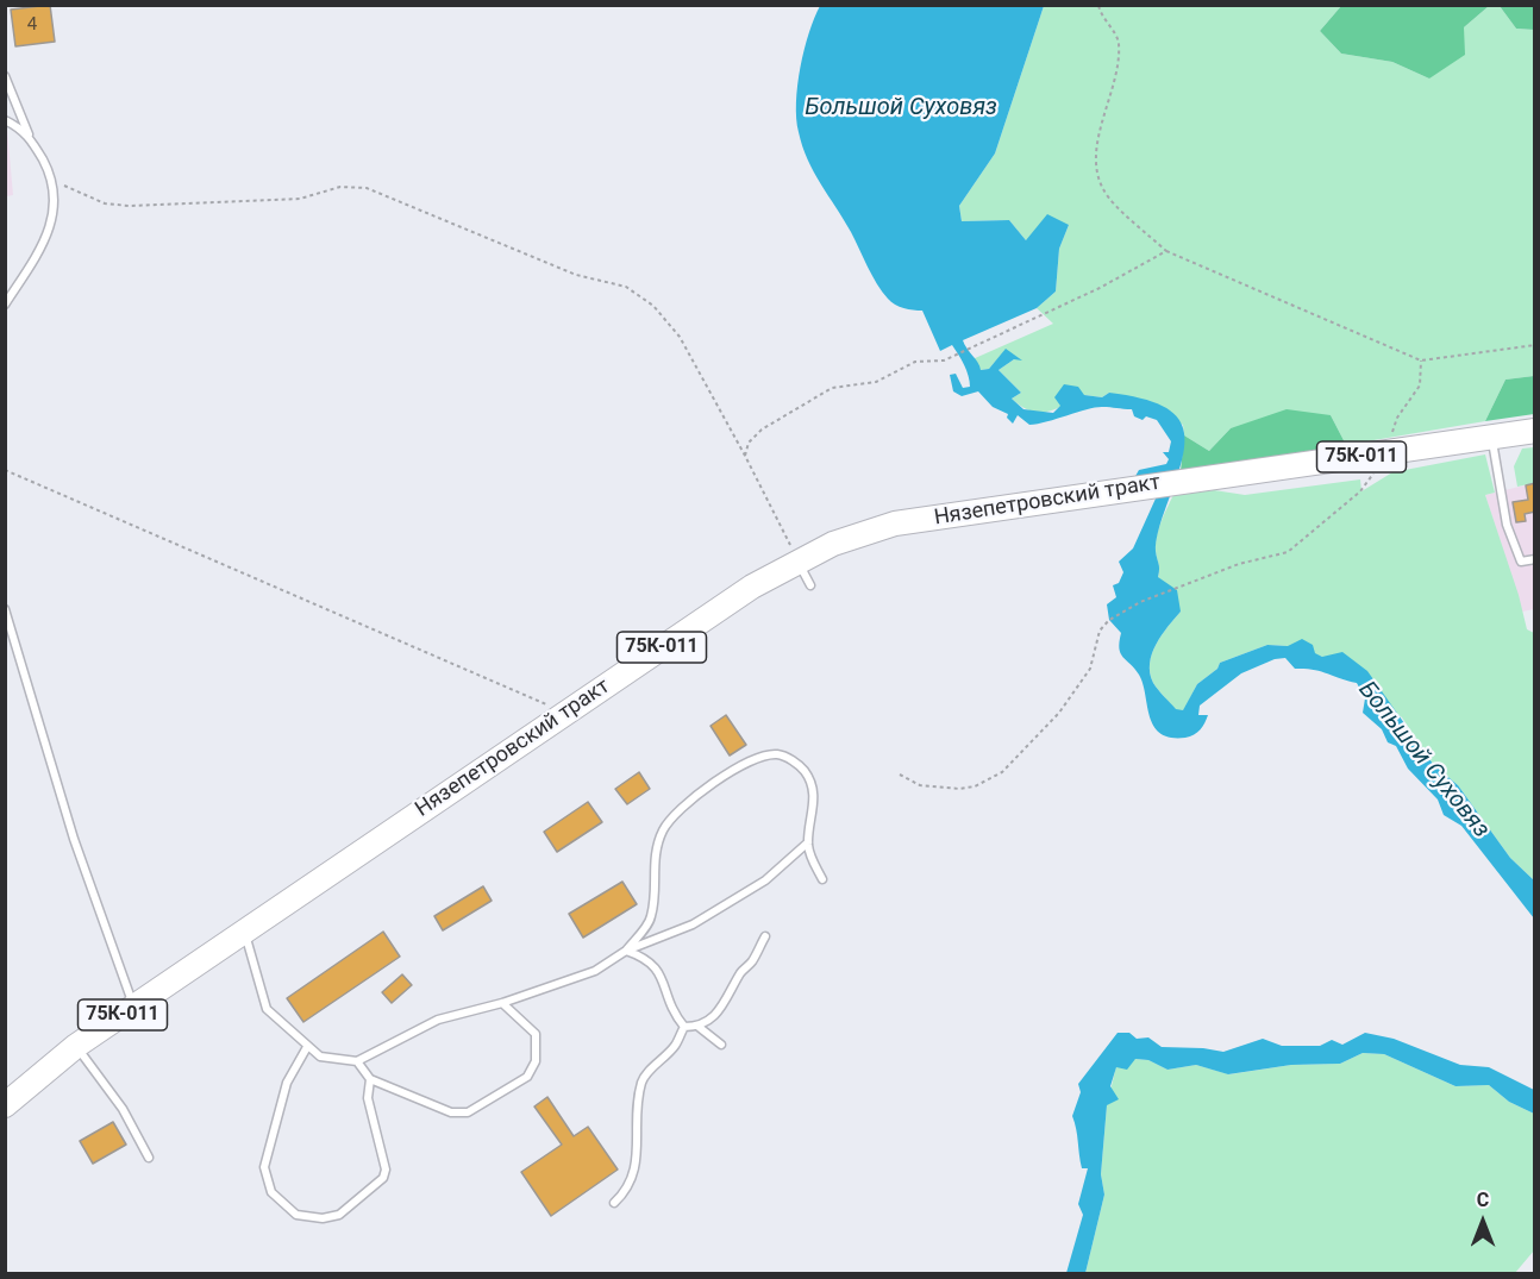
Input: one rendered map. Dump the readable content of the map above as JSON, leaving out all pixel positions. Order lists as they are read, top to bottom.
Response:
{
  "streets": {
    "main road": ["75К-011", "Нязепетровский тракт"]
  },
  "water": ["Большой Суховяз"],
  "house_numbers": ["4"],
  "north": "top"
}
